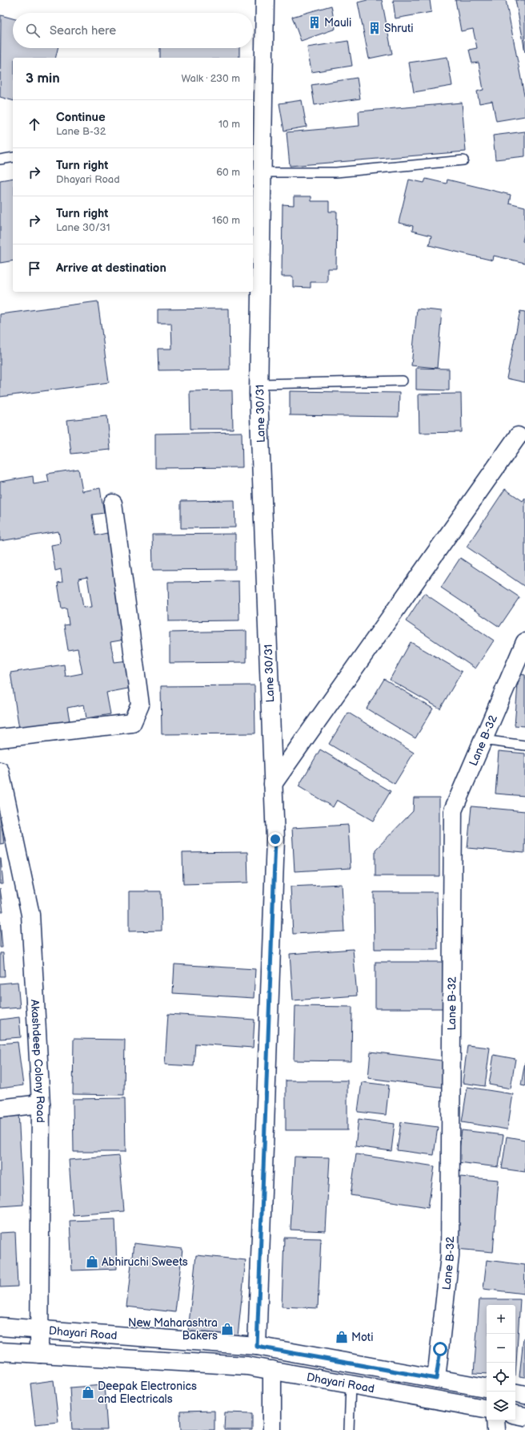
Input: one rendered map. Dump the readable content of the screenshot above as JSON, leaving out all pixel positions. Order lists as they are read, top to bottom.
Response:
{
  "streets": {
    "street": [
      "Lane 30/31",
      "Lane B-32",
      "Akashdeep Colony Road",
      "Dhayari Road"
    ]
  },
  "crossings": [
    ["Lane 30/31", "Dhayari Road"],
    ["Lane B-32", "Dhayari Road"],
    ["Akashdeep Colony Road", "Dhayari Road"]
  ],
  "places": {
    "building": ["Mauli", "Shruti"],
    "shop": [
      "Abhiruchi Sweets",
      "New Maharashtra Bakers",
      "Moti",
      "Deepak Electronics and Electricals"
    ]
  },
  "page": {
    "search": "Search here",
    "heading": ["3 min", "Walk · 230 m"],
    "list": [
      ["Continue", "Lane B-32", "10 m"],
      ["Turn right", "Dhayari Road", "60 m"],
      ["Turn right", "Lane 30/31", "160 m"],
      "Arrive at destination"
    ],
    "map_buttons": ["+", "−"]
  }
}
